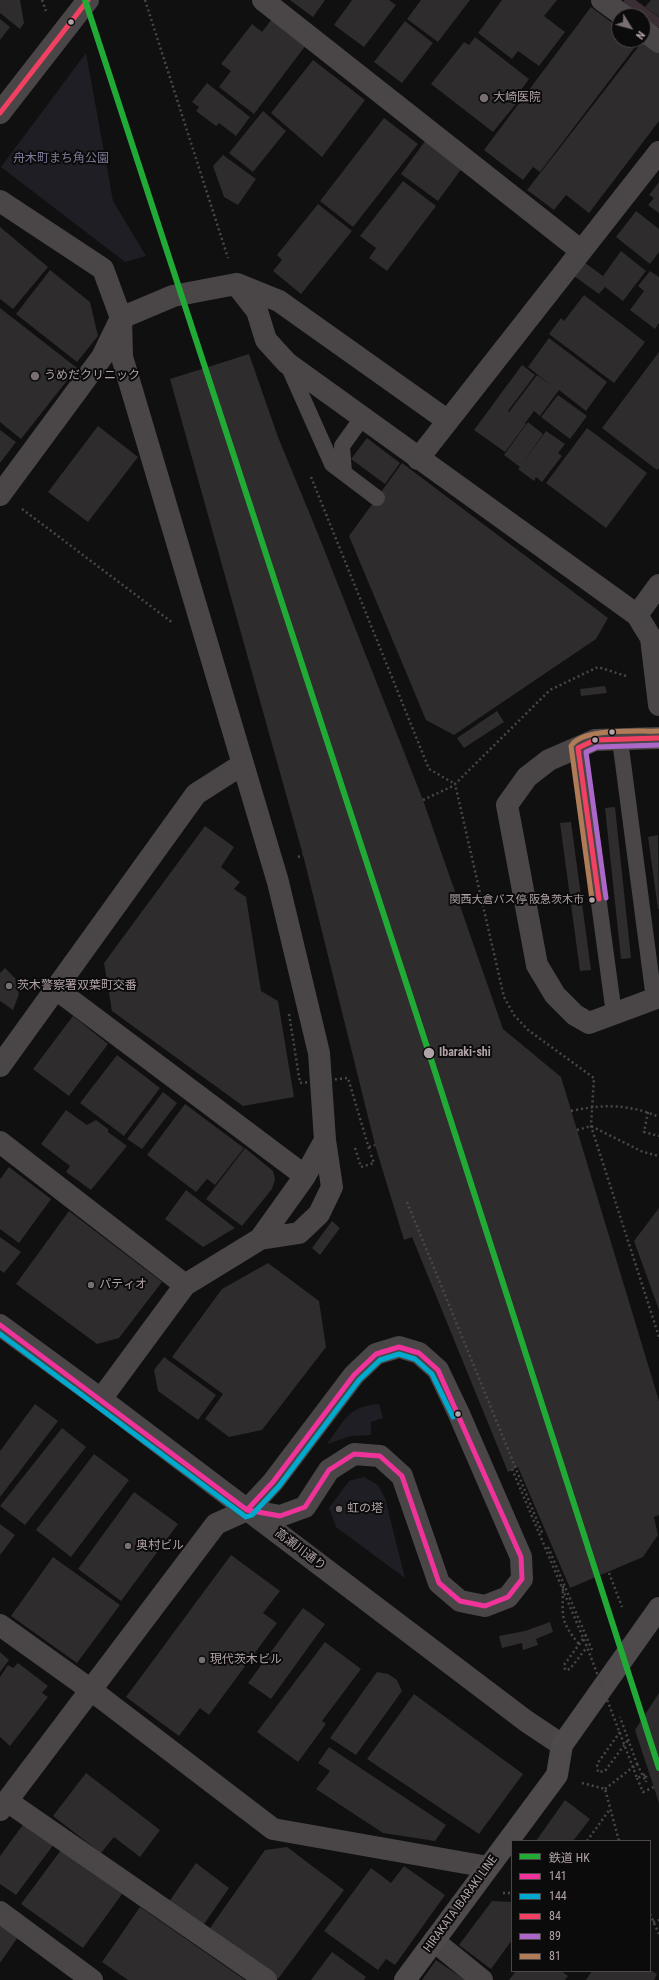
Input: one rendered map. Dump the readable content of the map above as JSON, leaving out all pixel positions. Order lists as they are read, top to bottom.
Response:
{
  "streets": {
    "main road": ["HIRAKATA IBARAKI LINE"],
    "street": ["高瀬川通り"]
  },
  "crossings": [
    ["高瀬川通り", "HIRAKATA IBARAKI LINE"]
  ],
  "parks": ["舟木町まち角公園"],
  "places": [
    "大崎医院",
    "うめだクリニック",
    "関西大倉バス停 阪急茨木市",
    "茨木警察署双葉町交番",
    "Ibaraki-shi",
    "パティオ",
    "虹の塔",
    "奥村ビル",
    "現代茨木ビル"
  ],
  "lines": [
    "rail line HK",
    "transit line 84",
    "transit line 81",
    "transit line 89",
    "transit line 141",
    "transit line 144"
  ],
  "legend": [
    "鉄道 HK",
    "141",
    "144",
    "84",
    "89",
    "81"
  ],
  "north": "bottom right"
}
